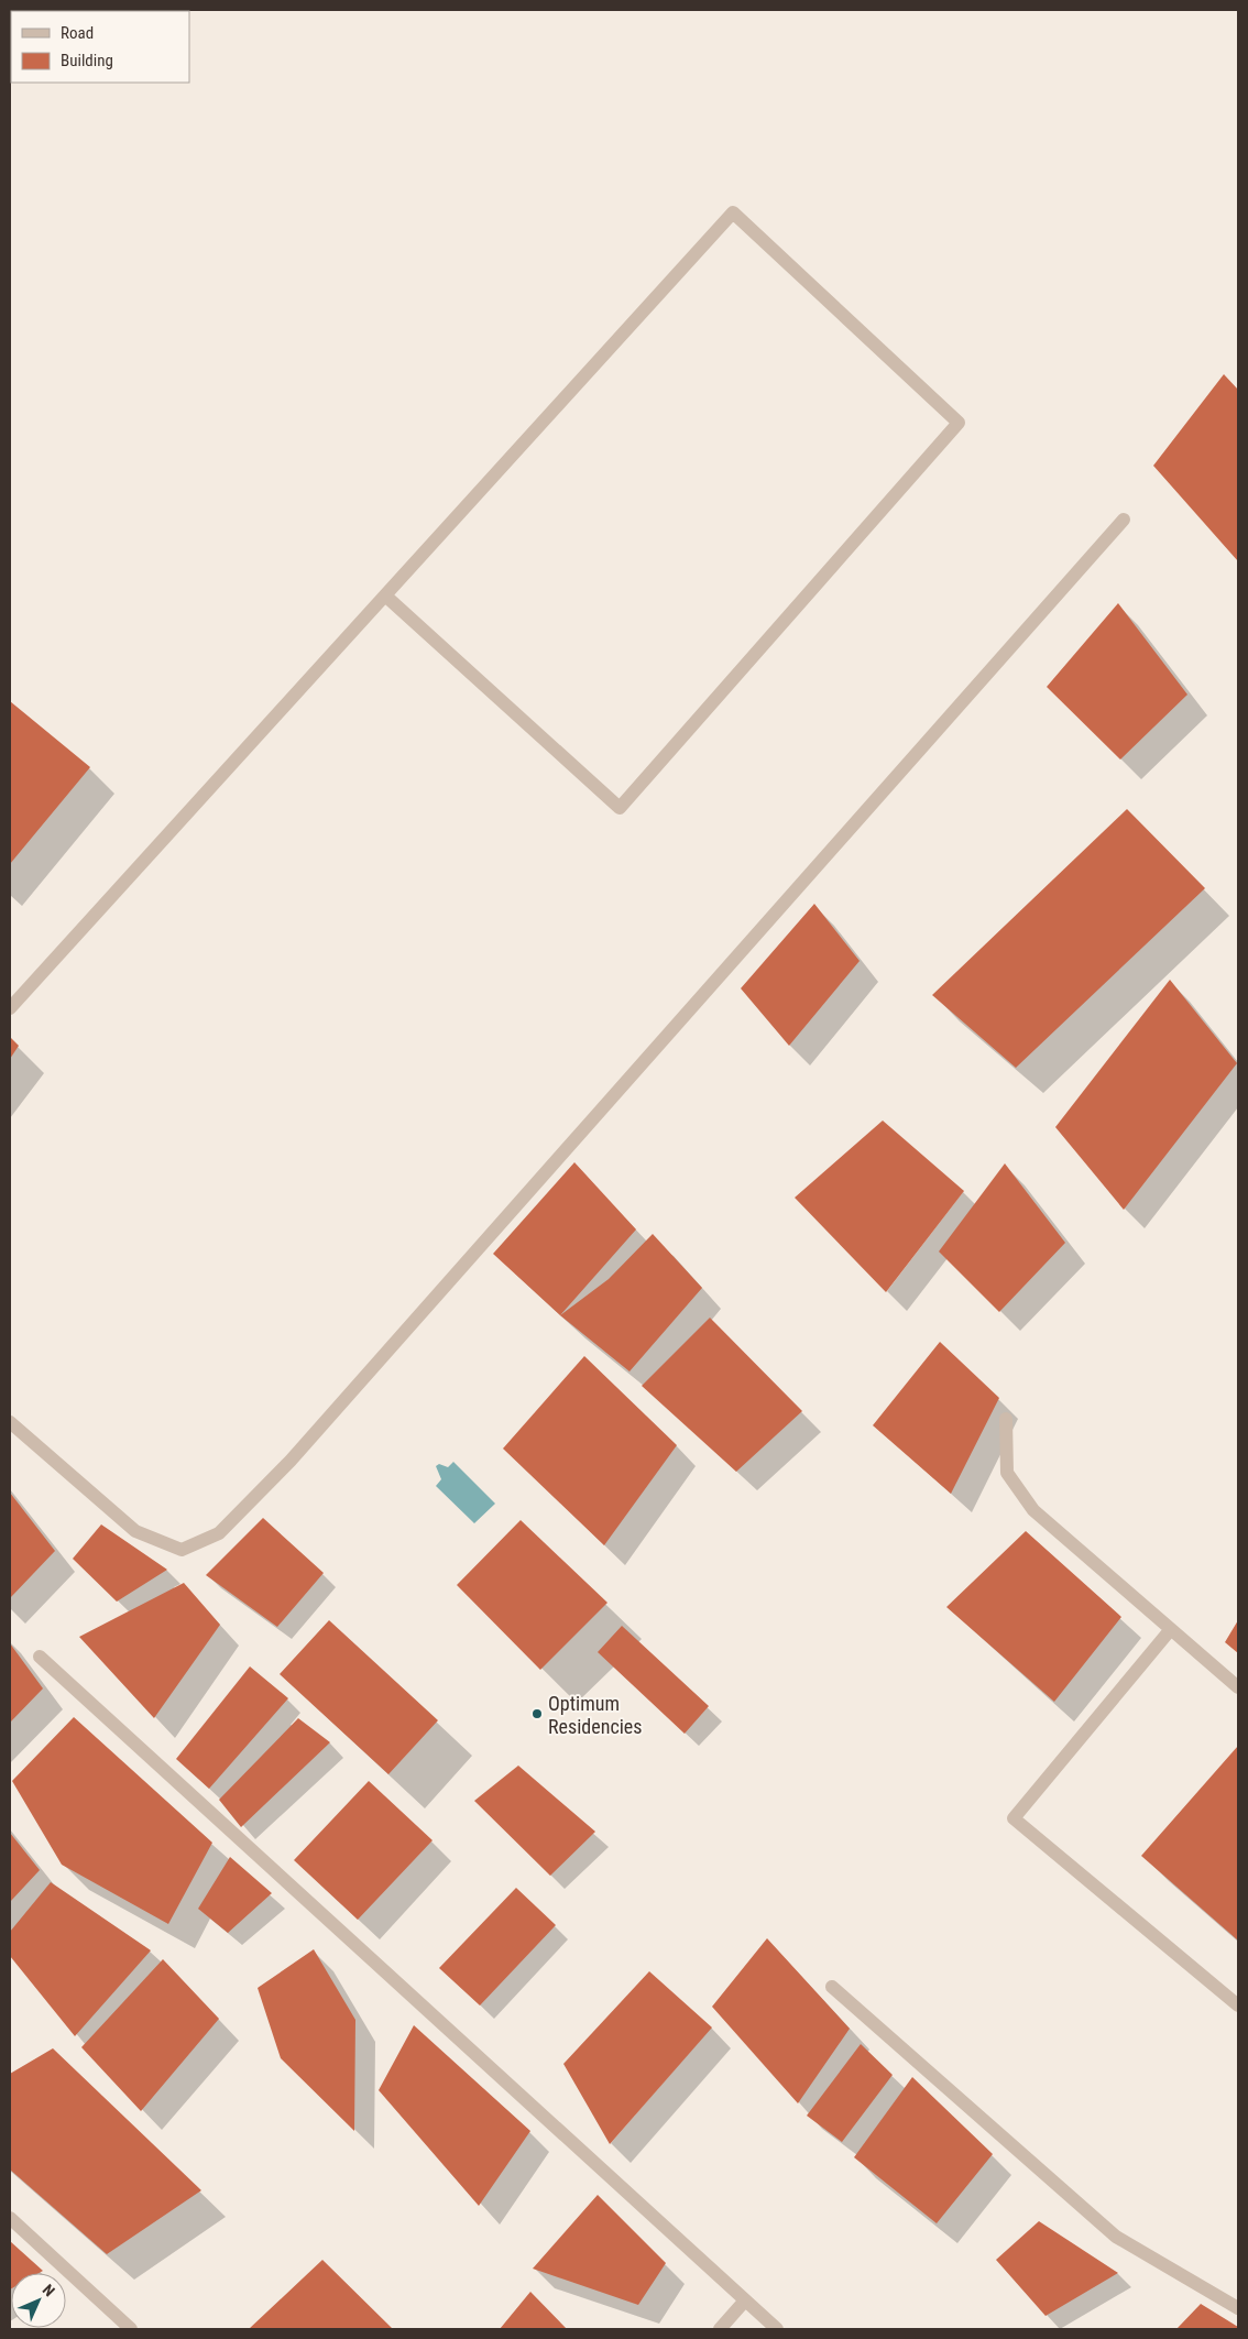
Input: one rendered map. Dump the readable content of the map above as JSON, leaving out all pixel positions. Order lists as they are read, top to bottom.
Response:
{
  "places": ["Optimum Residencies"],
  "legend": ["Road", "Building"],
  "north": "top right"
}
